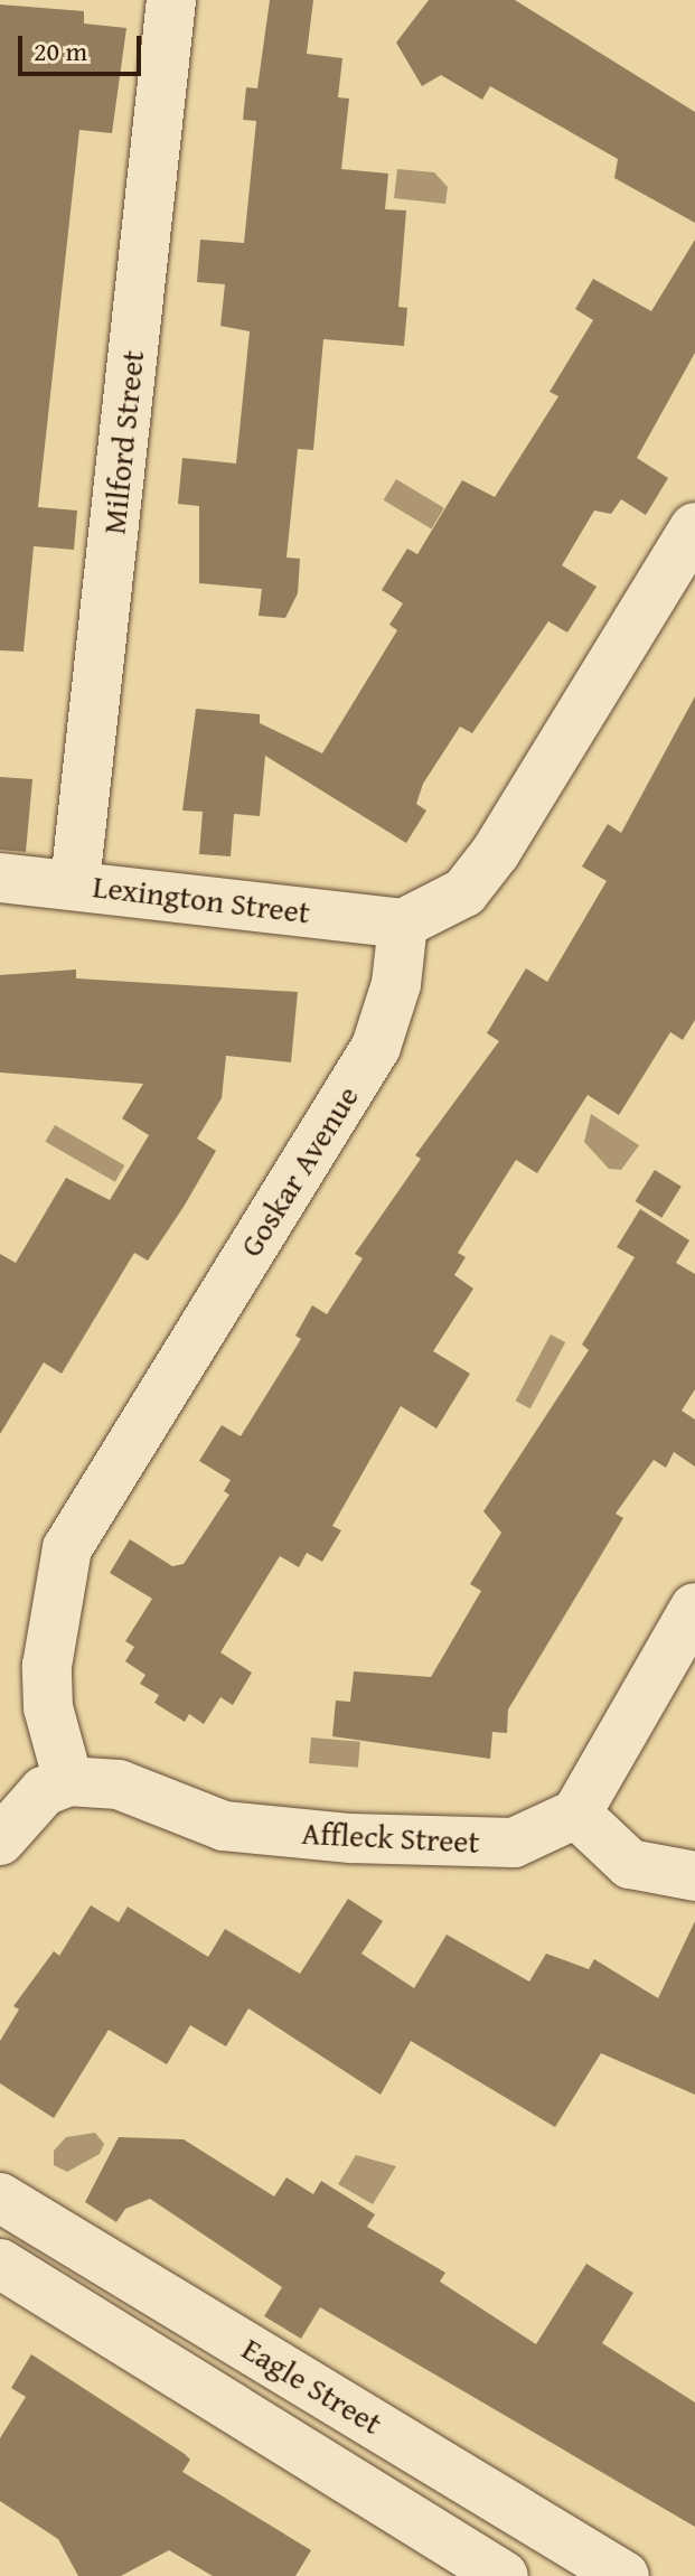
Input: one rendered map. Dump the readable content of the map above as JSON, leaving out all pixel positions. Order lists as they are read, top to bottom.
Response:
{
  "streets": {
    "street": [
      "Milford Street",
      "Lexington Street",
      "Goskar Avenue",
      "Affleck Street",
      "Eagle Street"
    ]
  },
  "crossings": [
    ["Milford Street", "Lexington Street"],
    ["Lexington Street", "Goskar Avenue"],
    ["Goskar Avenue", "Affleck Street"]
  ],
  "scale_bar": "20 m"
}
